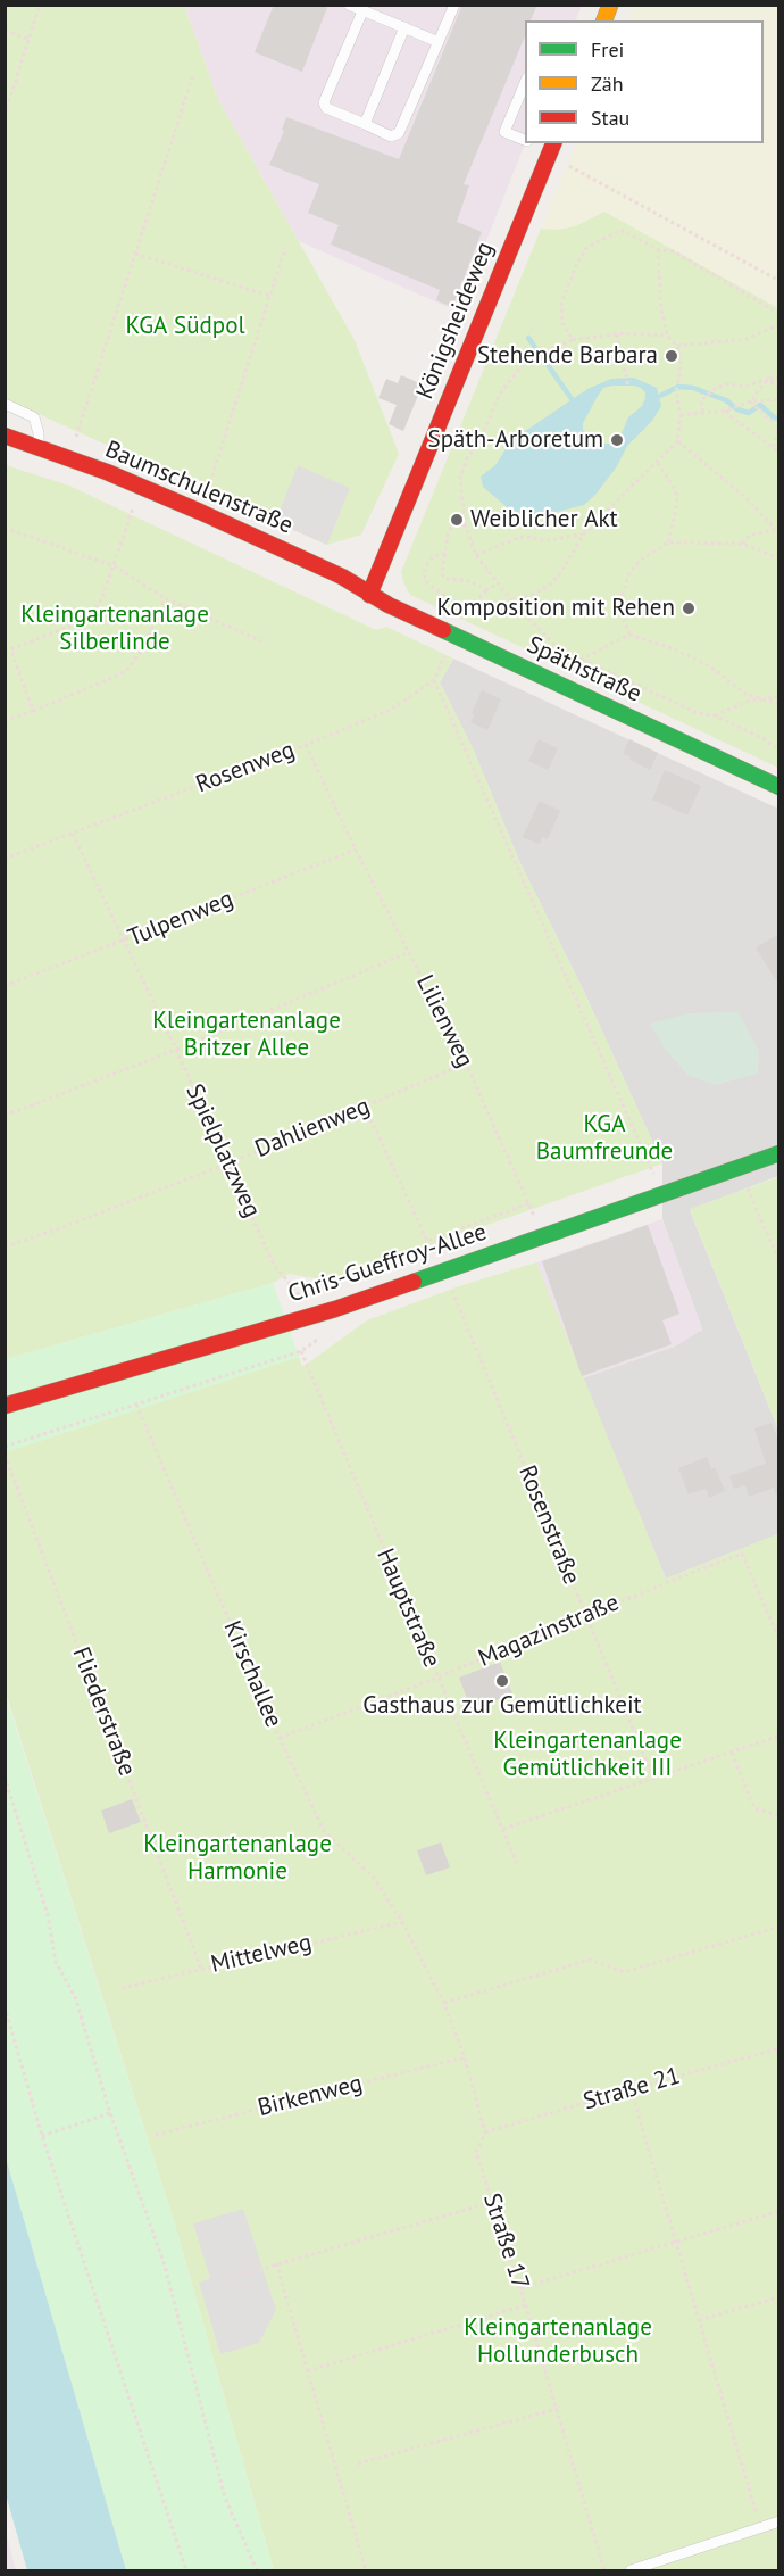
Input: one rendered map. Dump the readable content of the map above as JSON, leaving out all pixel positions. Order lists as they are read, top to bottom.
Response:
{
  "streets": {
    "street": [
      "Königsheideweg",
      "Baumschulenstraße",
      "Späthstraße",
      "Chris-Gueffroy-Allee"
    ],
    "path": [
      "Rosenweg",
      "Tulpenweg",
      "Lilienweg",
      "Dahlienweg",
      "Spielplatzweg",
      "Rosenstraße",
      "Hauptstraße",
      "Magazinstraße",
      "Kirschallee",
      "Fliederstraße",
      "Mittelweg",
      "Straße 21",
      "Birkenweg",
      "Straße 17"
    ]
  },
  "crossings": [
    ["Königsheideweg", "Baumschulenstraße"],
    ["Königsheideweg", "Späthstraße"],
    ["Baumschulenstraße", "Späthstraße"],
    ["Rosenweg", "Lilienweg"],
    ["Rosenweg", "Spielplatzweg"],
    ["Tulpenweg", "Lilienweg"],
    ["Tulpenweg", "Spielplatzweg"],
    ["Lilienweg", "Dahlienweg"],
    ["Dahlienweg", "Spielplatzweg"],
    ["Spielplatzweg", "Chris-Gueffroy-Allee"],
    ["Chris-Gueffroy-Allee", "Rosenstraße"],
    ["Rosenstraße", "Magazinstraße"],
    ["Hauptstraße", "Magazinstraße"],
    ["Magazinstraße", "Kirschallee"],
    ["Kirschallee", "Mittelweg"],
    ["Kirschallee", "Straße 17"],
    ["Fliederstraße", "Mittelweg"],
    ["Mittelweg", "Straße 17"],
    ["Straße 21", "Straße 17"],
    ["Birkenweg", "Straße 17"]
  ],
  "parks": [
    "KGA Südpol",
    "Kleingartenanlage Silberlinde",
    "Kleingartenanlage Britzer Allee",
    "KGA Baumfreunde",
    "Kleingartenanlage Gemütlichkeit III",
    "Kleingartenanlage Harmonie",
    "Kleingartenanlage Hollunderbusch"
  ],
  "places": [
    "Stehende Barbara",
    "Späth-Arboretum",
    "Weiblicher Akt",
    "Komposition mit Rehen",
    "Gasthaus zur Gemütlichkeit"
  ],
  "legend": ["Frei", "Zäh", "Stau"]
}
